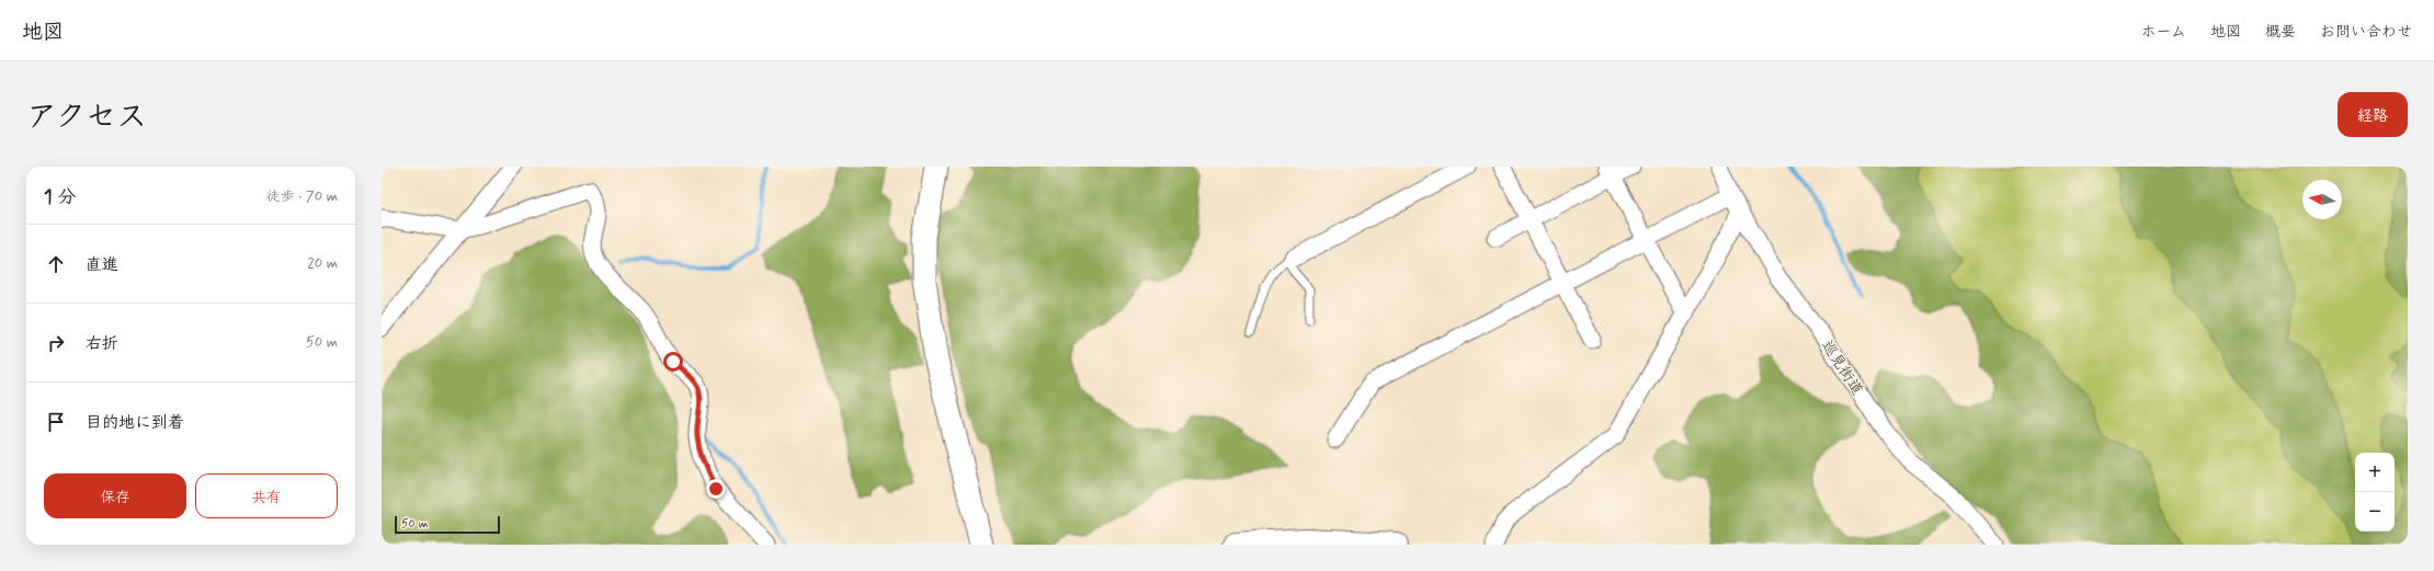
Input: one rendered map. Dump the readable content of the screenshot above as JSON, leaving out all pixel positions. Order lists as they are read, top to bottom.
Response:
{
  "streets": {
    "street": ["巡見街道"]
  },
  "scale_bar": "50 m",
  "north": "left",
  "page": {
    "header": "地図",
    "nav": [
      "ホーム",
      "地図",
      "概要",
      "お問い合わせ"
    ],
    "title": "アクセス",
    "buttons": [
      "経路",
      ["保存", "共有"]
    ],
    "heading": ["1 分", "徒歩 · 70 m"],
    "list": [
      ["直進", "20 m"],
      ["右折", "50 m"],
      "目的地に到着"
    ],
    "map_buttons": ["+", "−"],
    "scale": "50 m"
  }
}
